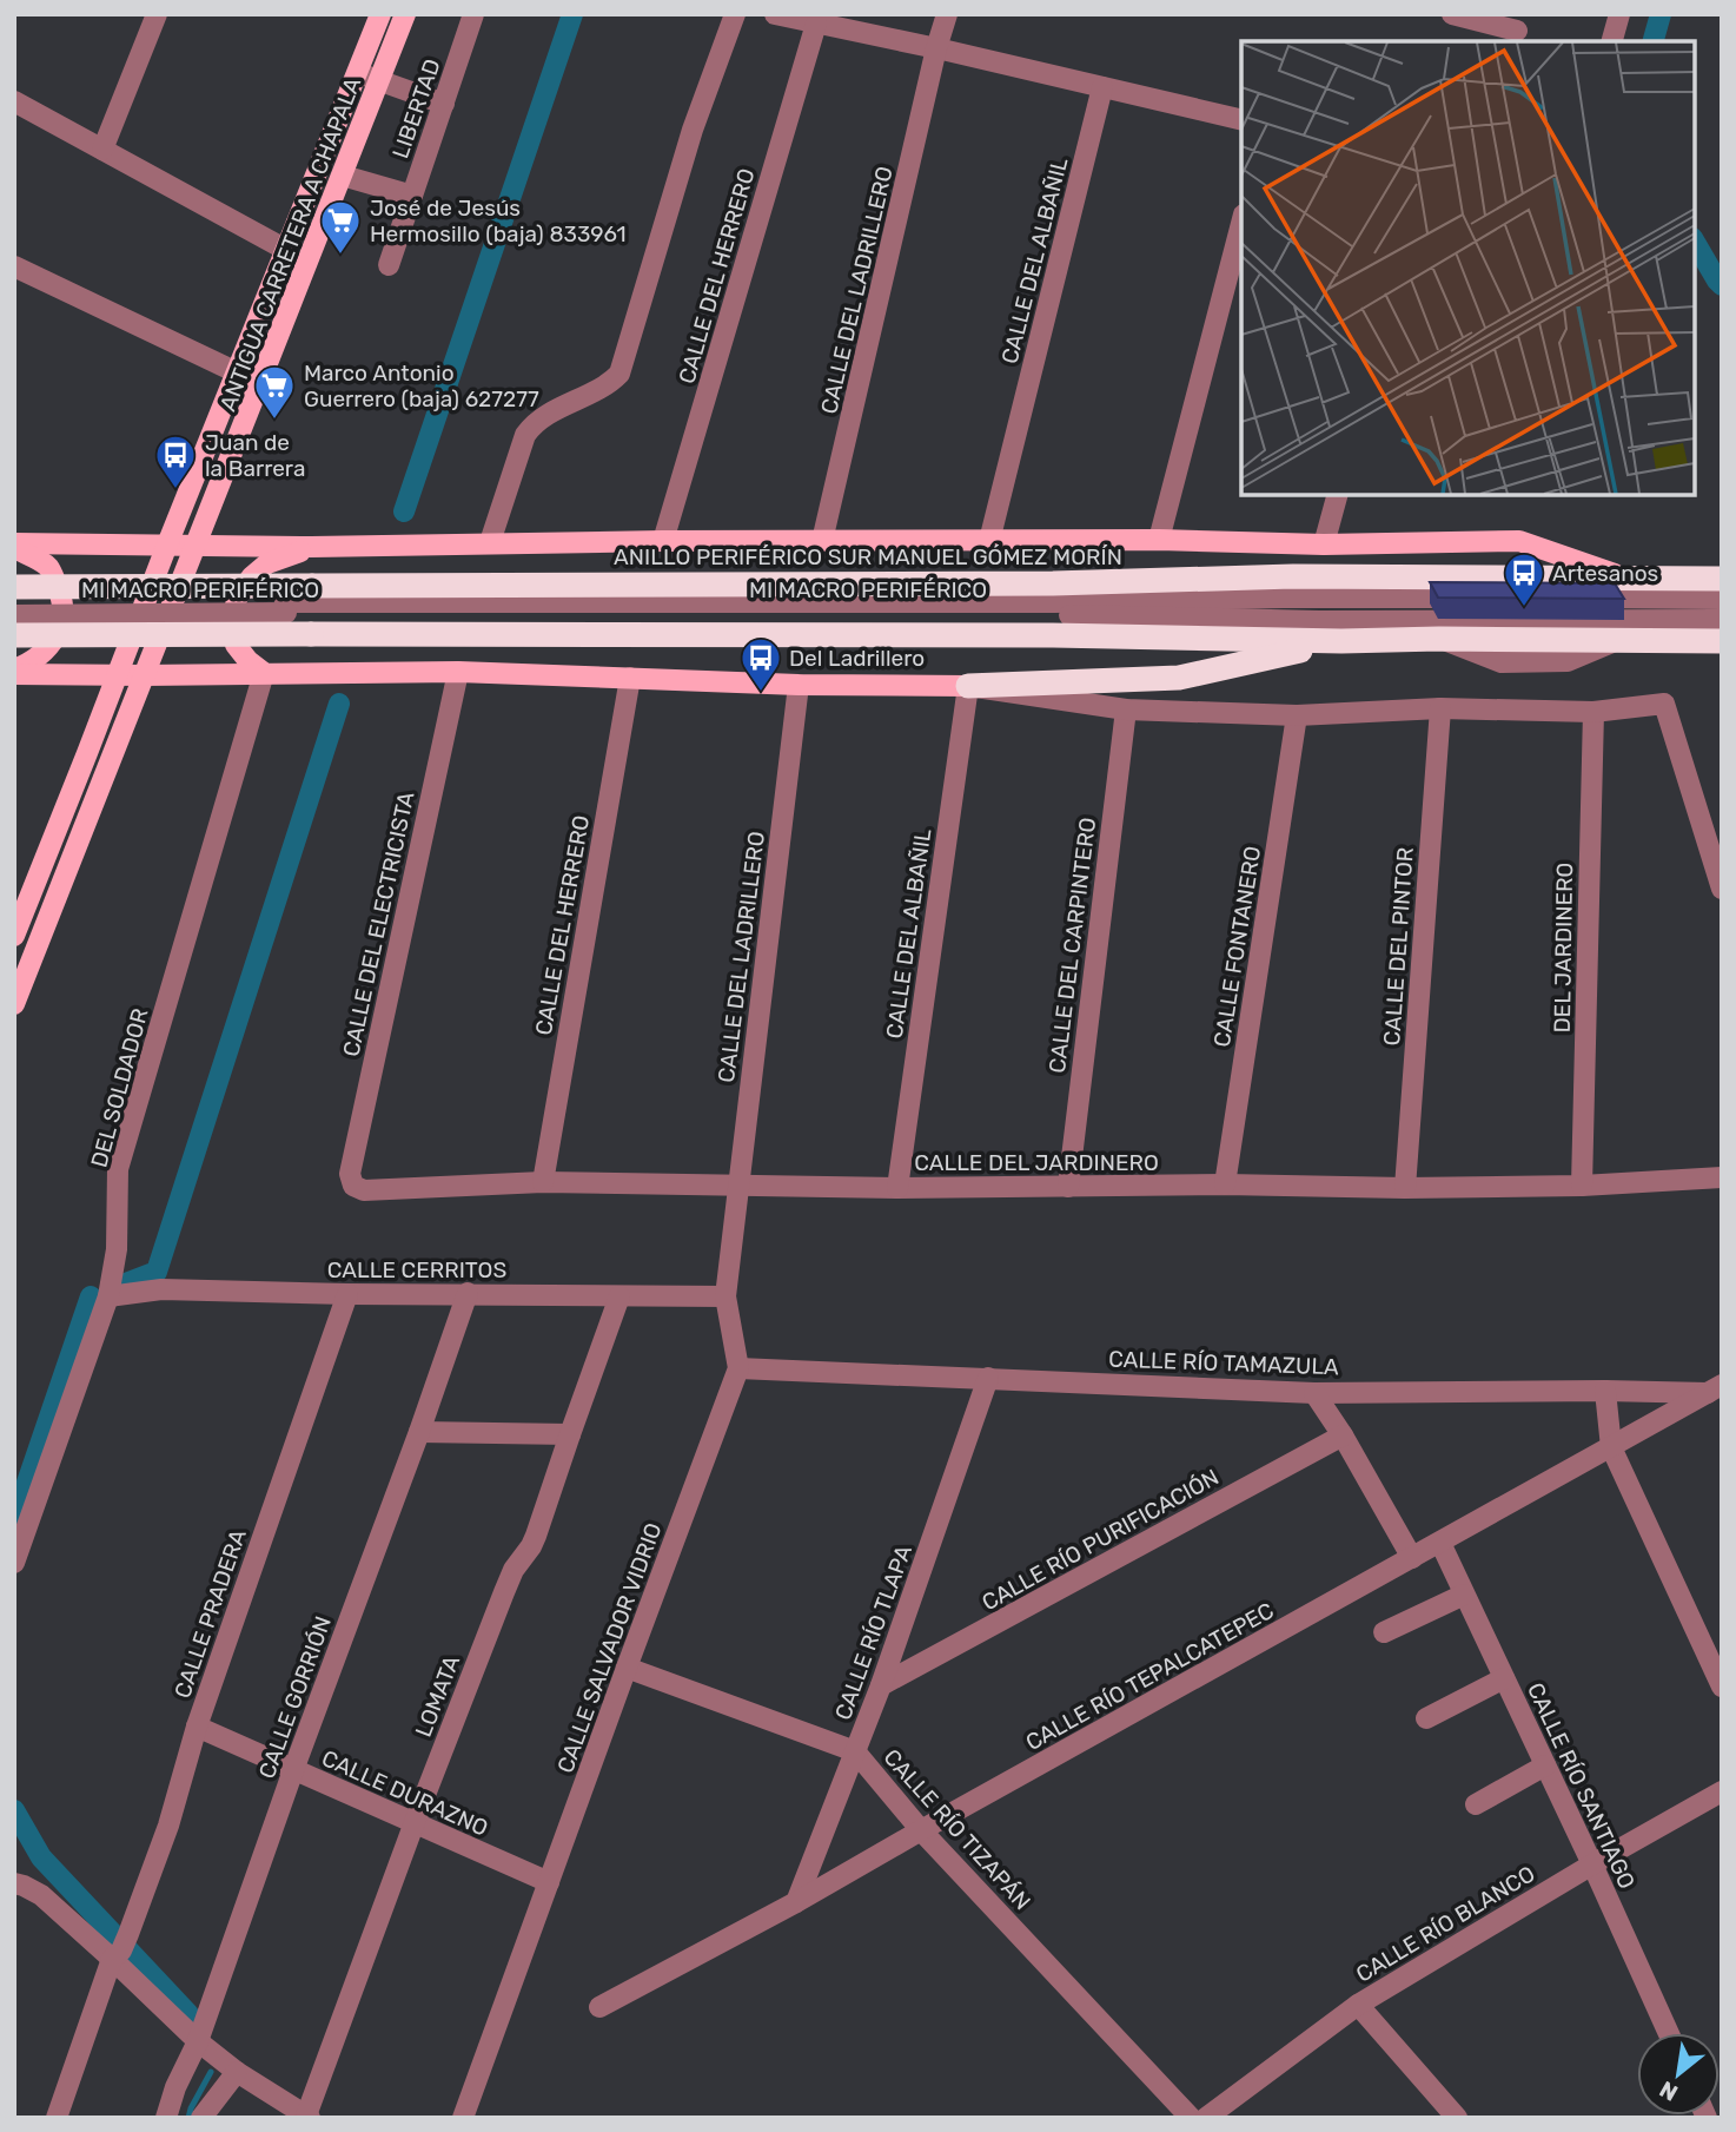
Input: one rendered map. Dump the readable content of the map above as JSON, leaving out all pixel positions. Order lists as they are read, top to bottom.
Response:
{
  "streets": {
    "highway": ["ANILLO PERIFÉRICO SUR MANUEL GÓMEZ MORÍN"],
    "main road": ["ANTIGUA CARRETERA A CHAPALA"],
    "street": [
      "LIBERTAD",
      "CALLE DEL ALBAÑIL",
      "CALLE DEL HERRERO",
      "CALLE DEL LADRILLERO",
      "MI MACRO PERIFÉRICO",
      "CALLE DEL ELECTRICISTA",
      "CALLE DEL CARPINTERO",
      "CALLE FONTANERO",
      "CALLE DEL PINTOR",
      "DEL JARDINERO",
      "DEL SOLDADOR",
      "CALLE DEL JARDINERO",
      "CALLE CERRITOS",
      "CALLE RÍO TAMAZULA",
      "CALLE RÍO PURIFICACIÓN",
      "CALLE PRADERA",
      "CALLE RÍO TLAPA",
      "CALLE SALVADOR VIDRIO",
      "CALLE RÍO TEPALCATEPEC",
      "LOMATA",
      "CALLE GORRIÓN",
      "CALLE RÍO SANTIAGO",
      "CALLE DURAZNO",
      "CALLE RÍO TIZAPÁN",
      "CALLE RÍO BLANCO"
    ]
  },
  "crossings": [
    ["CALLE DEL ALBAÑIL", "CALLE DEL JARDINERO"],
    ["CALLE DEL HERRERO", "CALLE DEL JARDINERO"],
    ["CALLE DEL LADRILLERO", "CALLE DEL JARDINERO"],
    ["ANILLO PERIFÉRICO SUR MANUEL GÓMEZ MORÍN", "MI MACRO PERIFÉRICO"],
    ["CALLE DEL ELECTRICISTA", "CALLE DEL JARDINERO"],
    ["CALLE DEL CARPINTERO", "CALLE DEL JARDINERO"],
    ["CALLE FONTANERO", "CALLE DEL JARDINERO"],
    ["CALLE DEL PINTOR", "CALLE DEL JARDINERO"],
    ["DEL JARDINERO", "CALLE DEL JARDINERO"],
    ["DEL SOLDADOR", "CALLE CERRITOS"],
    ["CALLE CERRITOS", "CALLE PRADERA"],
    ["CALLE CERRITOS", "LOMATA"],
    ["CALLE CERRITOS", "CALLE GORRIÓN"],
    ["CALLE RÍO TAMAZULA", "CALLE RÍO TLAPA"],
    ["CALLE RÍO TAMAZULA", "CALLE SALVADOR VIDRIO"],
    ["CALLE RÍO TAMAZULA", "CALLE RÍO TEPALCATEPEC"],
    ["CALLE RÍO PURIFICACIÓN", "CALLE RÍO TLAPA"],
    ["CALLE PRADERA", "CALLE DURAZNO"],
    ["CALLE RÍO TLAPA", "CALLE RÍO TEPALCATEPEC"],
    ["CALLE RÍO TLAPA", "CALLE RÍO TIZAPÁN"],
    ["CALLE SALVADOR VIDRIO", "CALLE DURAZNO"],
    ["CALLE SALVADOR VIDRIO", "CALLE RÍO TIZAPÁN"],
    ["CALLE RÍO TEPALCATEPEC", "CALLE RÍO SANTIAGO"],
    ["CALLE RÍO TEPALCATEPEC", "CALLE RÍO TIZAPÁN"],
    ["LOMATA", "CALLE DURAZNO"],
    ["CALLE GORRIÓN", "CALLE DURAZNO"],
    ["CALLE RÍO SANTIAGO", "CALLE RÍO BLANCO"]
  ],
  "places": {
    "supermarket": ["José de Jesús Hermosillo (baja) 833961", "Marco Antonio Guerrero (baja) 627277"],
    "bus stop": ["Juan de la Barrera", "Artesanos", "Del Ladrillero"]
  },
  "north": "bottom left"
}
